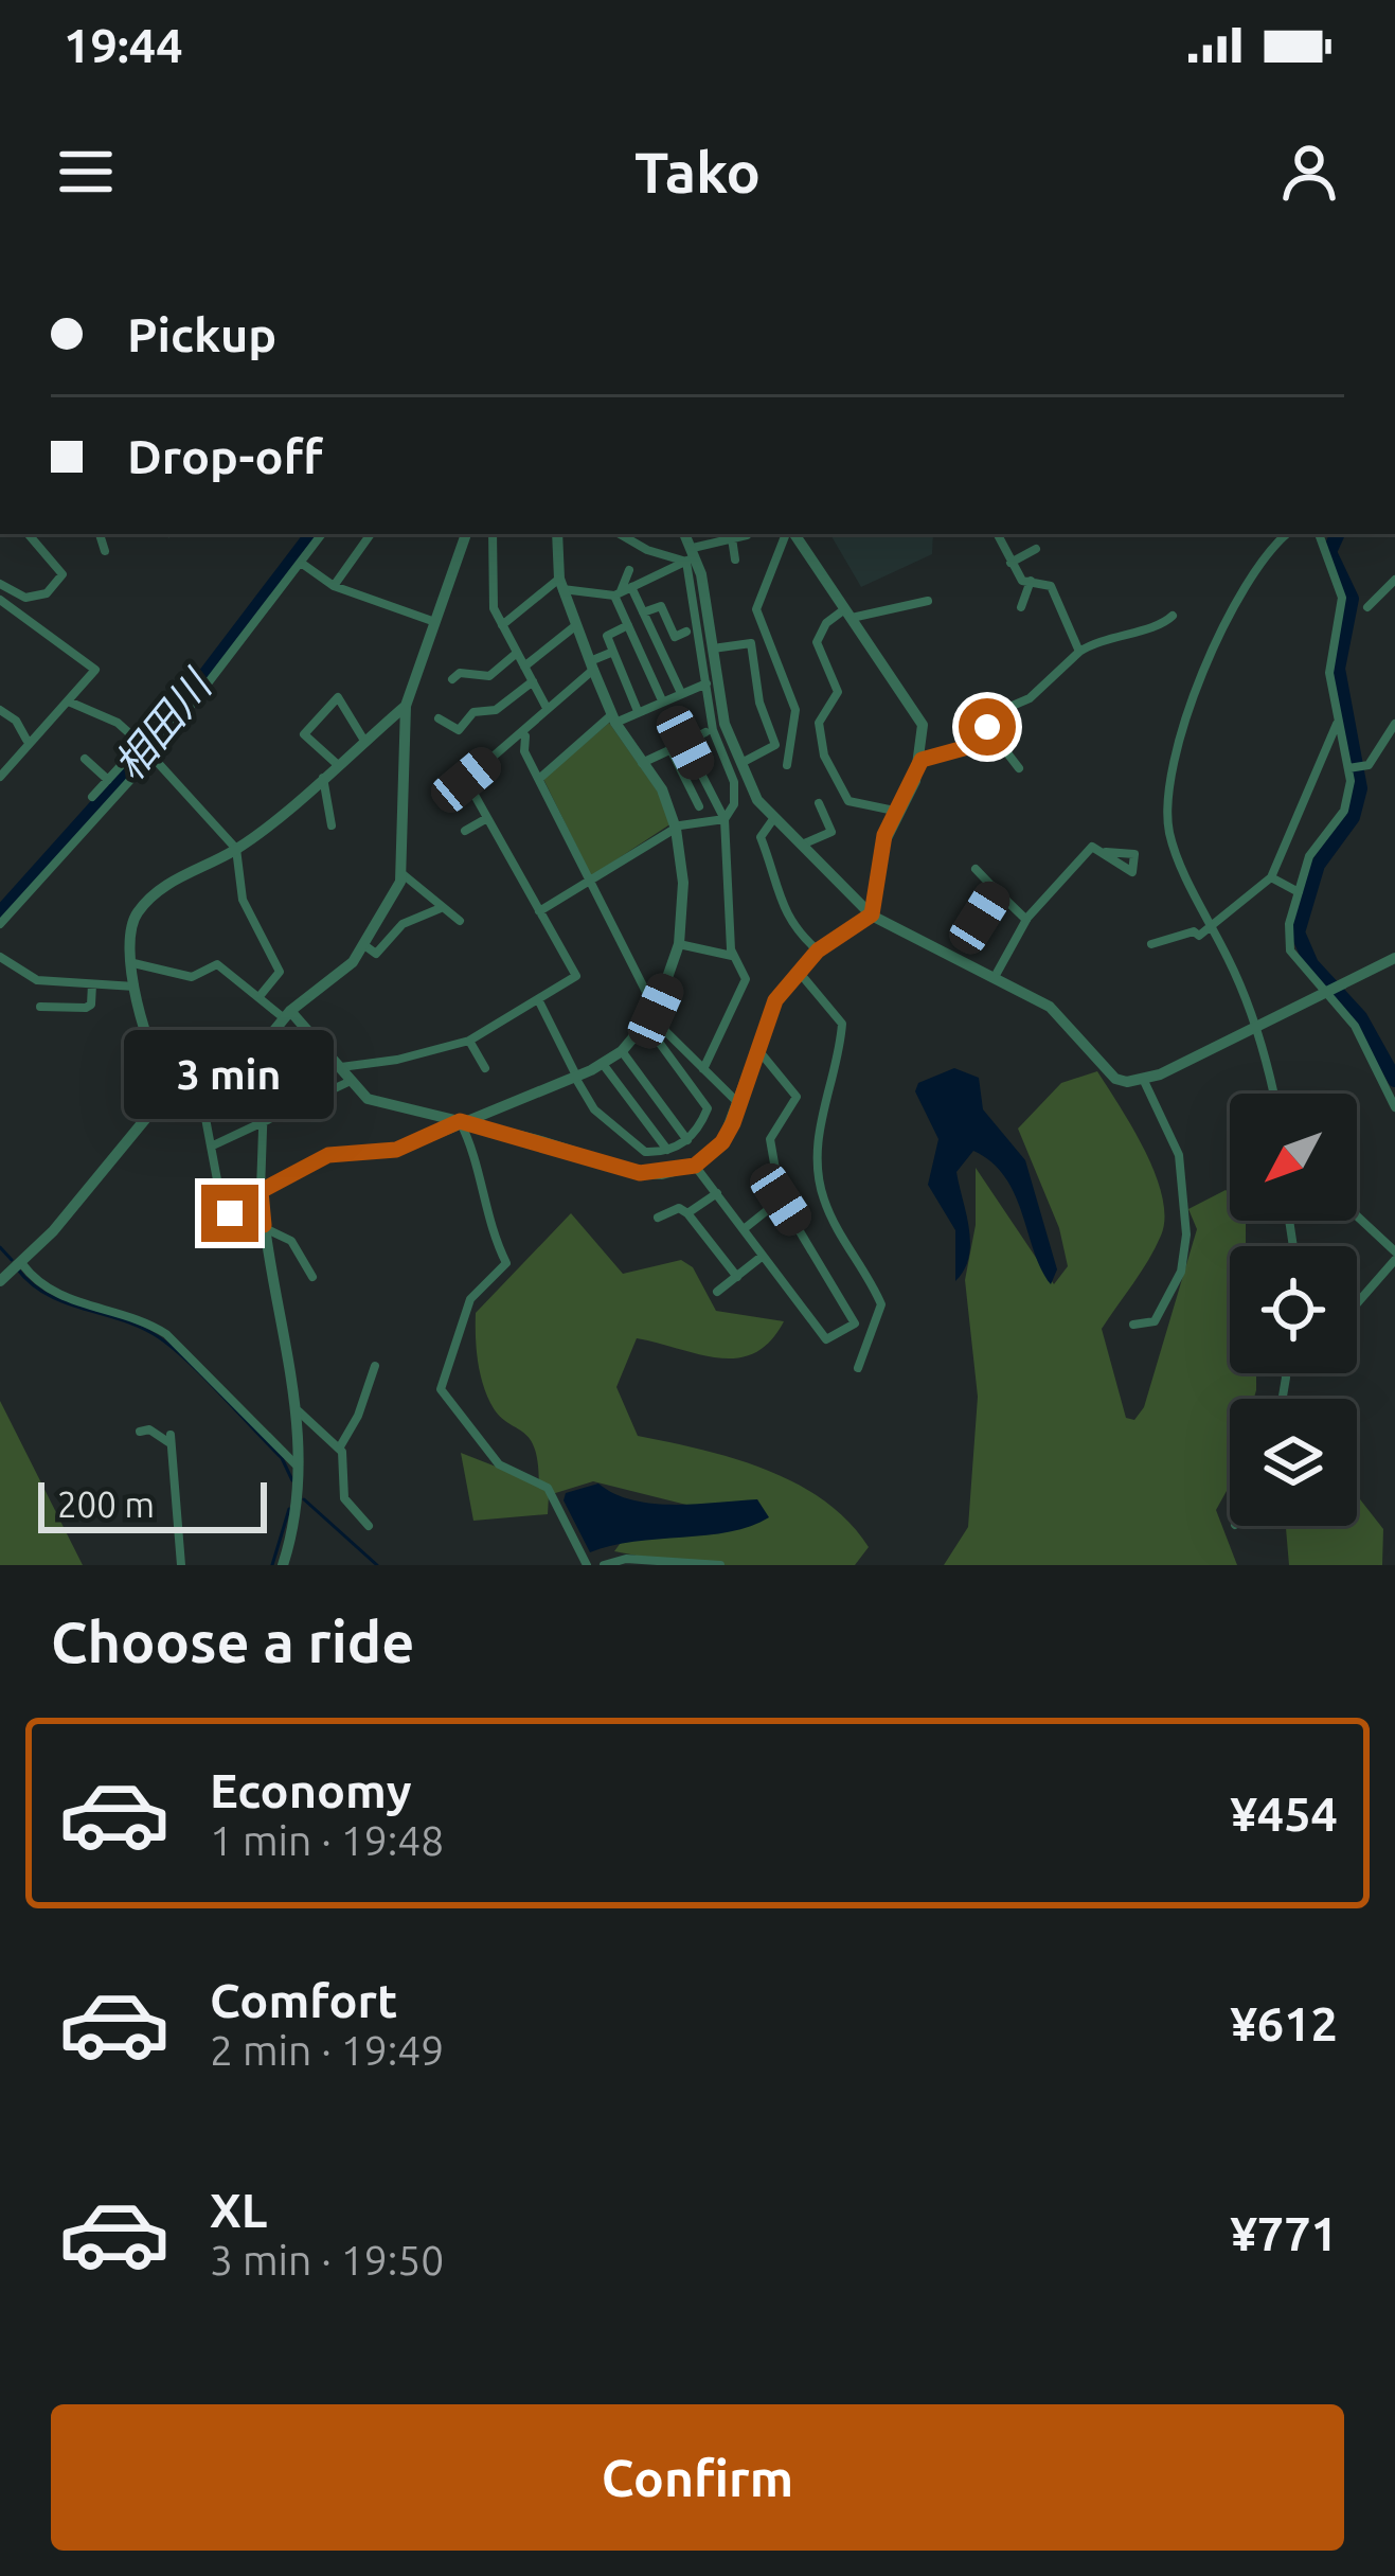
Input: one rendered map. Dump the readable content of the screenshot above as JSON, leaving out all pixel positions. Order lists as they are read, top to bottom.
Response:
{
  "water": ["相田川"],
  "scale_bar": "200 m",
  "north": "bottom left",
  "page": {
    "status": "19:44",
    "header": "Tako",
    "banner": ["Pickup", "Drop-off"],
    "bubble": "3 min",
    "scale": "200 m",
    "heading": "Choose a ride",
    "list": [
      {
        "name": "Economy",
        "note": "1 min · 19:48",
        "value": "¥454"
      },
      {
        "name": "Comfort",
        "note": "2 min · 19:49",
        "value": "¥612"
      },
      {
        "name": "XL",
        "note": "3 min · 19:50",
        "value": "¥771"
      }
    ],
    "buttons": "Confirm"
  }
}
